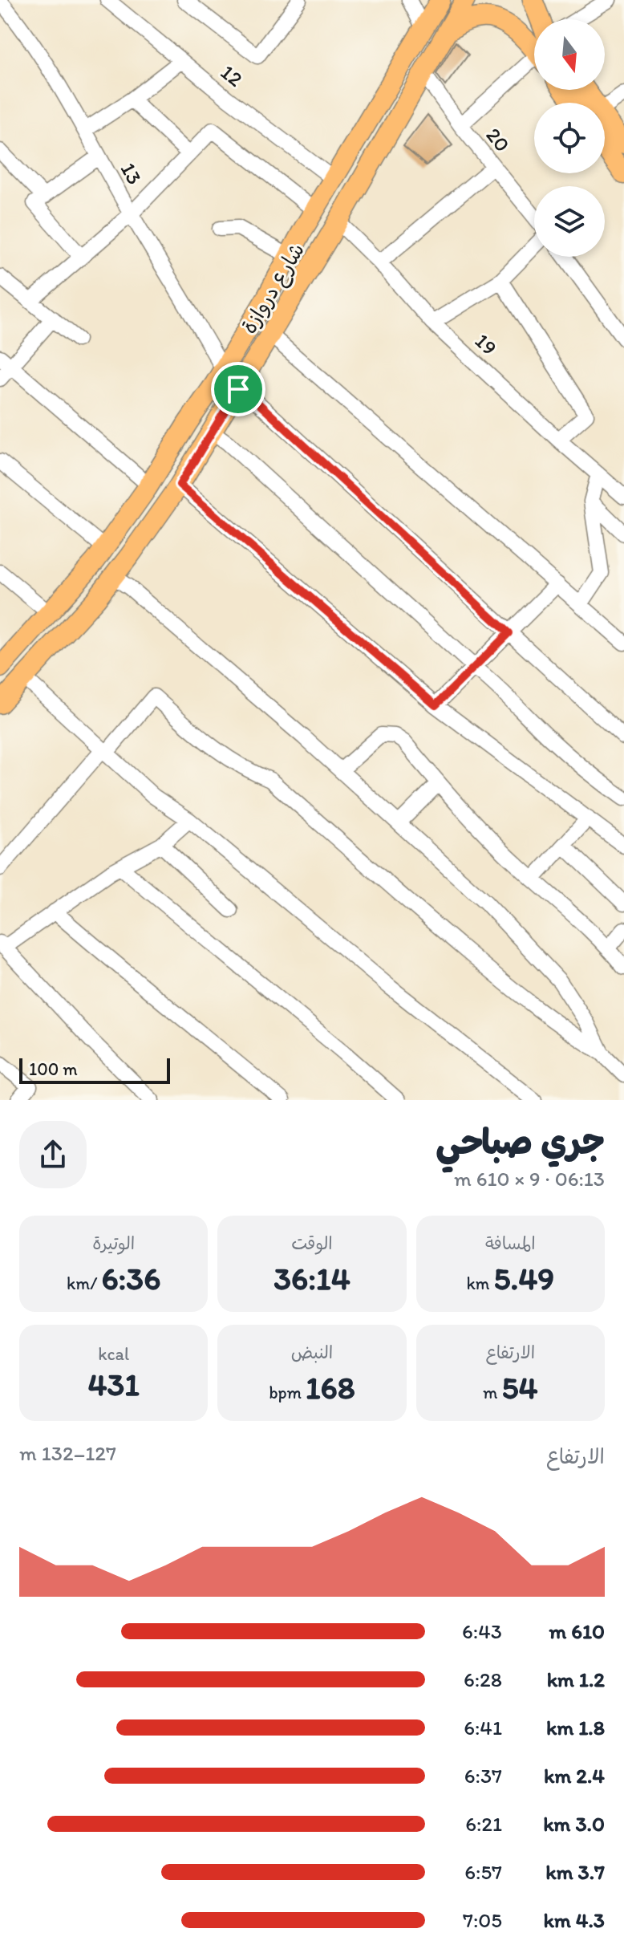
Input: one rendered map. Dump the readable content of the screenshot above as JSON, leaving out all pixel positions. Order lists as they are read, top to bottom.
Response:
{
  "streets": {
    "main road": ["شارع دروازة"],
    "street": [
      "12",
      "20",
      "13",
      "19"
    ]
  },
  "crossings": [
    ["12", "شارع دروازة"],
    ["20", "شارع دروازة"],
    ["13", "شارع دروازة"],
    ["شارع دروازة", "19"]
  ],
  "scale_bar": "100 m",
  "north": "bottom",
  "page": {
    "scale": "100 m",
    "heading": ["جري صباحي", "06:13 · 9 × 610 m"],
    "stats": [
      ["المسافة", "5.49 km"],
      ["الوقت", "36:14"],
      ["الوتيرة", "6:36 /km"],
      ["الارتفاع", "54 m"],
      ["النبض", "168 bpm"],
      ["kcal", "431"]
    ],
    "chart": ["الارتفاع", "127–132 m"],
    "list": [
      {
        "name": "610 m",
        "note": "6:43"
      },
      {
        "name": "1.2 km",
        "note": "6:28"
      },
      {
        "name": "1.8 km",
        "note": "6:41"
      },
      {
        "name": "2.4 km",
        "note": "6:37"
      },
      {
        "name": "3.0 km",
        "note": "6:21"
      },
      {
        "name": "3.7 km",
        "note": "6:57"
      },
      {
        "name": "4.3 km",
        "note": "7:05"
      }
    ]
  }
}
